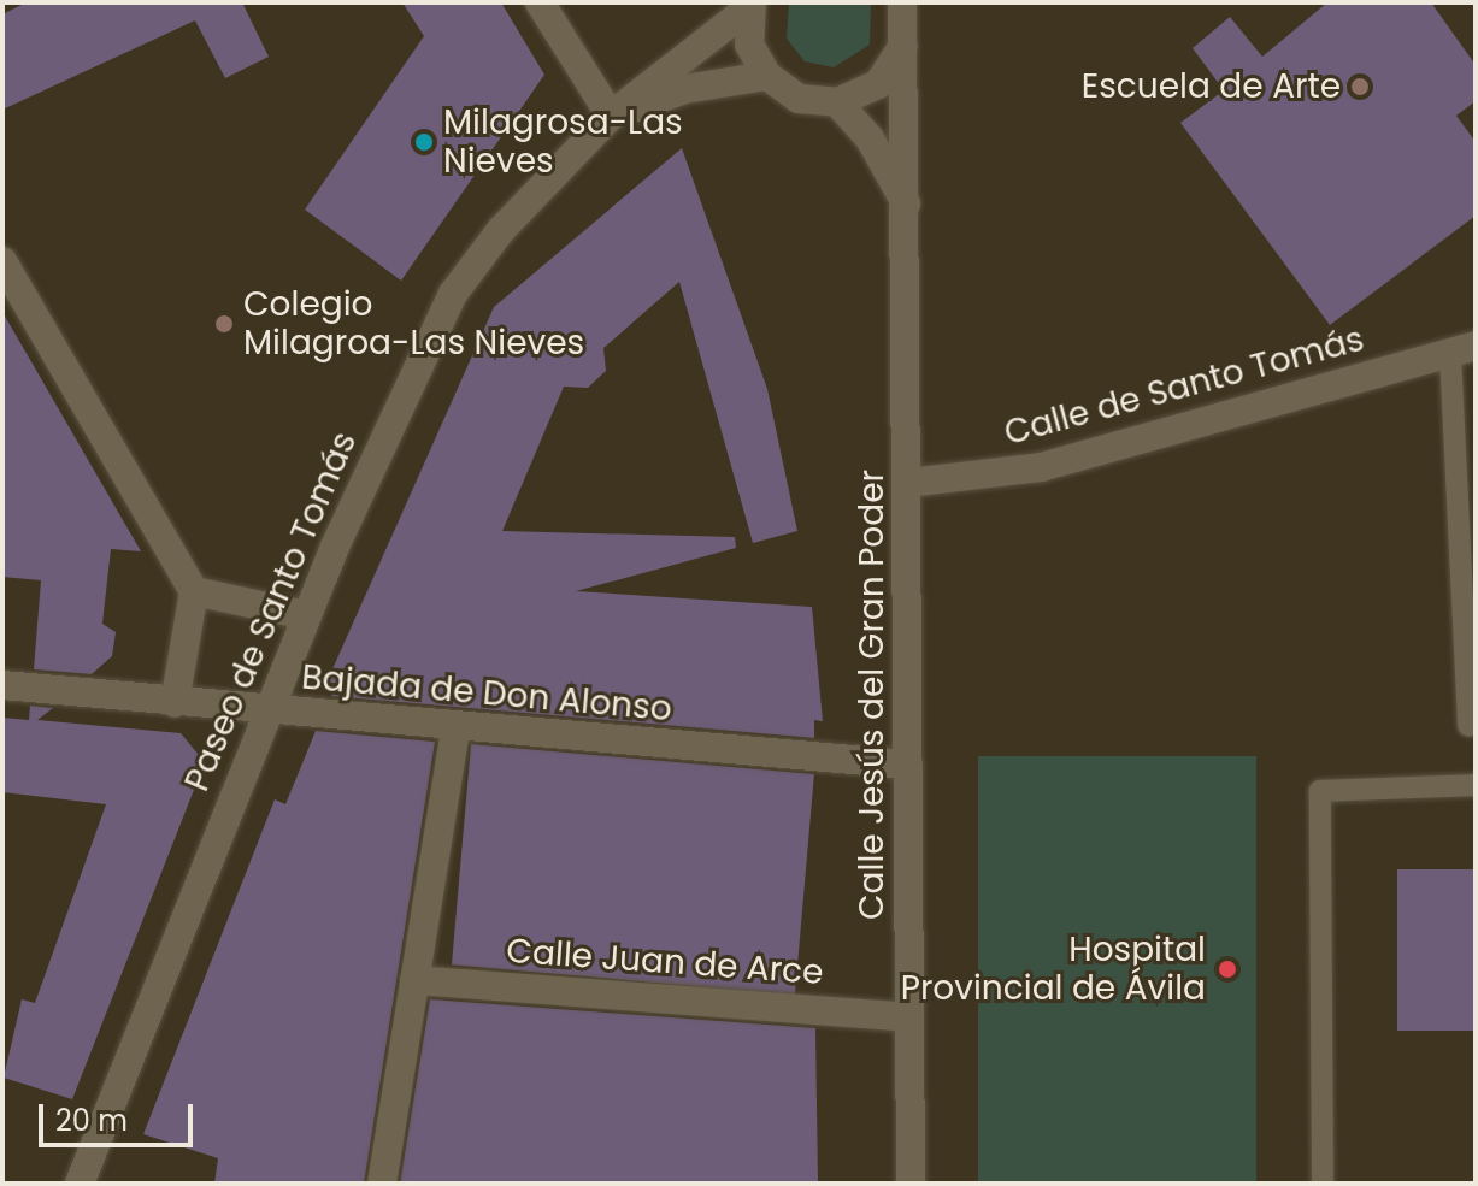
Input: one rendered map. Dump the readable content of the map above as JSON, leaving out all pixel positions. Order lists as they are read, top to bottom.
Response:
{
  "streets": {
    "street": [
      "Calle de Santo Tomás",
      "Paseo de Santo Tomás",
      "Bajada de Don Alonso",
      "Calle Jesús del Gran Poder",
      "Calle Juan de Arce"
    ]
  },
  "crossings": [
    ["Calle de Santo Tomás", "Calle Jesús del Gran Poder"],
    ["Paseo de Santo Tomás", "Bajada de Don Alonso"],
    ["Bajada de Don Alonso", "Calle Jesús del Gran Poder"],
    ["Calle Jesús del Gran Poder", "Calle Juan de Arce"]
  ],
  "places": [
    "Escuela de Arte",
    "Milagrosa-Las Nieves",
    "Colegio Milagroa-Las Nieves",
    "Hospital Provincial de Ávila"
  ],
  "scale_bar": "20 m"
}
